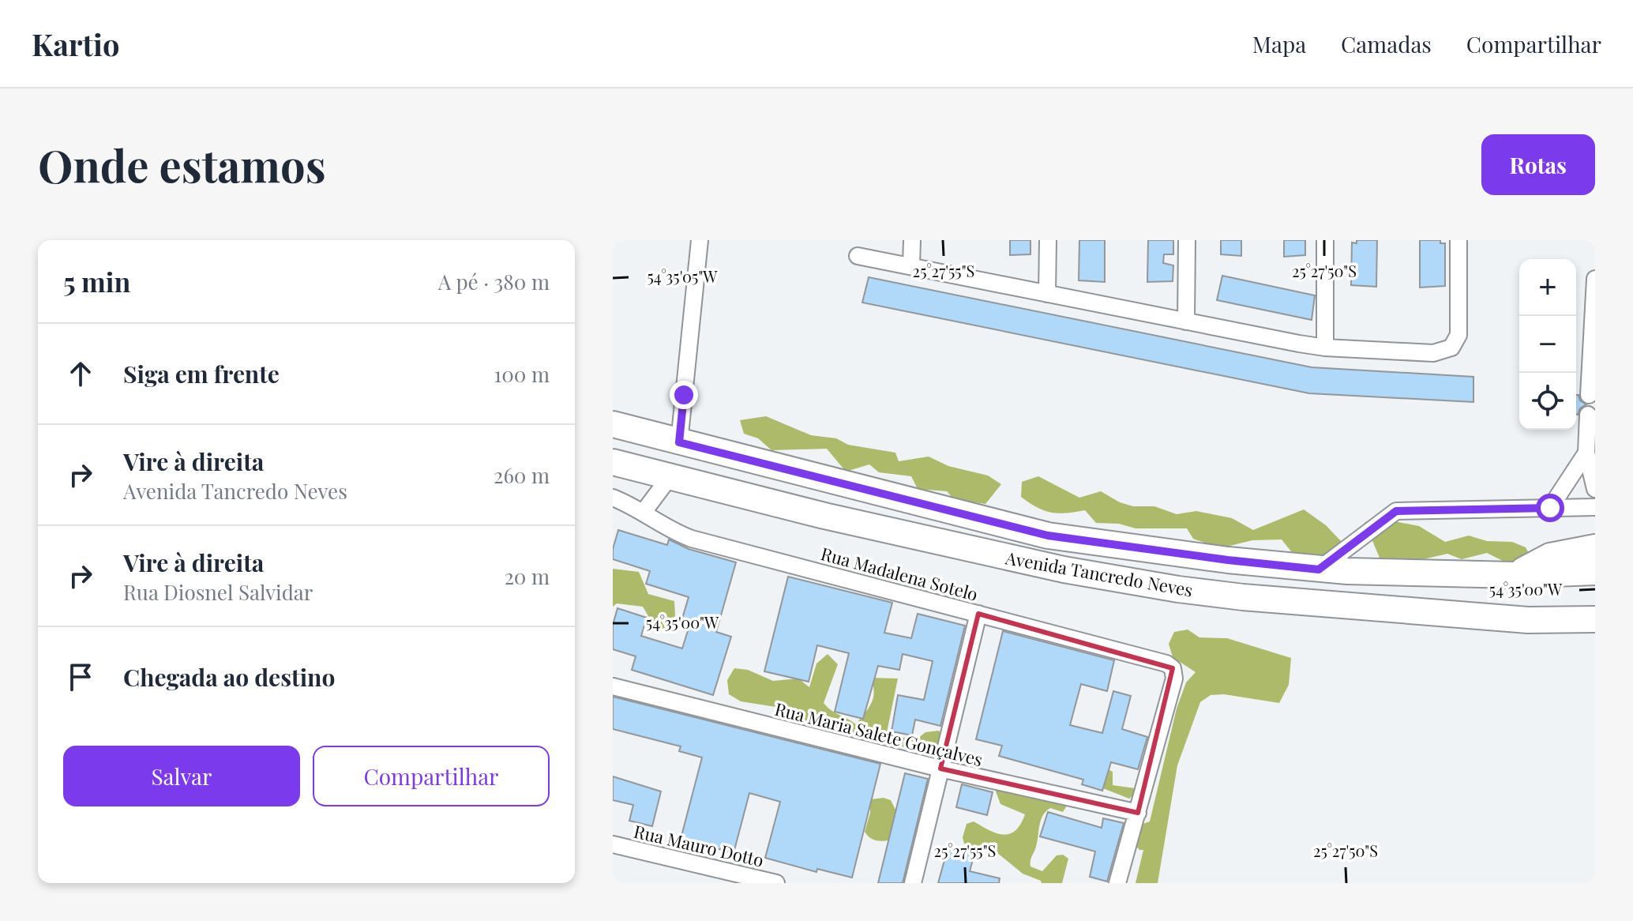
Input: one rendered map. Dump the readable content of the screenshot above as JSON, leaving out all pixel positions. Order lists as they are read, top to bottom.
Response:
{
  "streets": {
    "main road": ["Avenida Tancredo Neves"],
    "street": ["Rua Madalena Sotelo", "Rua Maria Salete Gonçalves", "Rua Mauro Dotto"]
  },
  "crossings": [
    ["Rua Madalena Sotelo", "Rua Maria Salete Gonçalves"]
  ],
  "page": {
    "header": "Kartio",
    "nav": ["Mapa", "Camadas", "Compartilhar"],
    "buttons": [
      "Rotas",
      ["Salvar", "Compartilhar"]
    ],
    "title": "Onde estamos",
    "heading": ["5 min", "A pé · 380 m"],
    "map_buttons": ["+", "−"],
    "list": [
      ["Siga em frente", "100 m"],
      ["Vire à direita", "Avenida Tancredo Neves", "260 m"],
      ["Vire à direita", "Rua Diosnel Salvidar", "20 m"],
      "Chegada ao destino"
    ]
  },
  "coordinates": [
    "25°27'55\"S",
    "25°27'50\"S",
    "54°35'05\"W",
    "54°35'00\"W"
  ]
}
